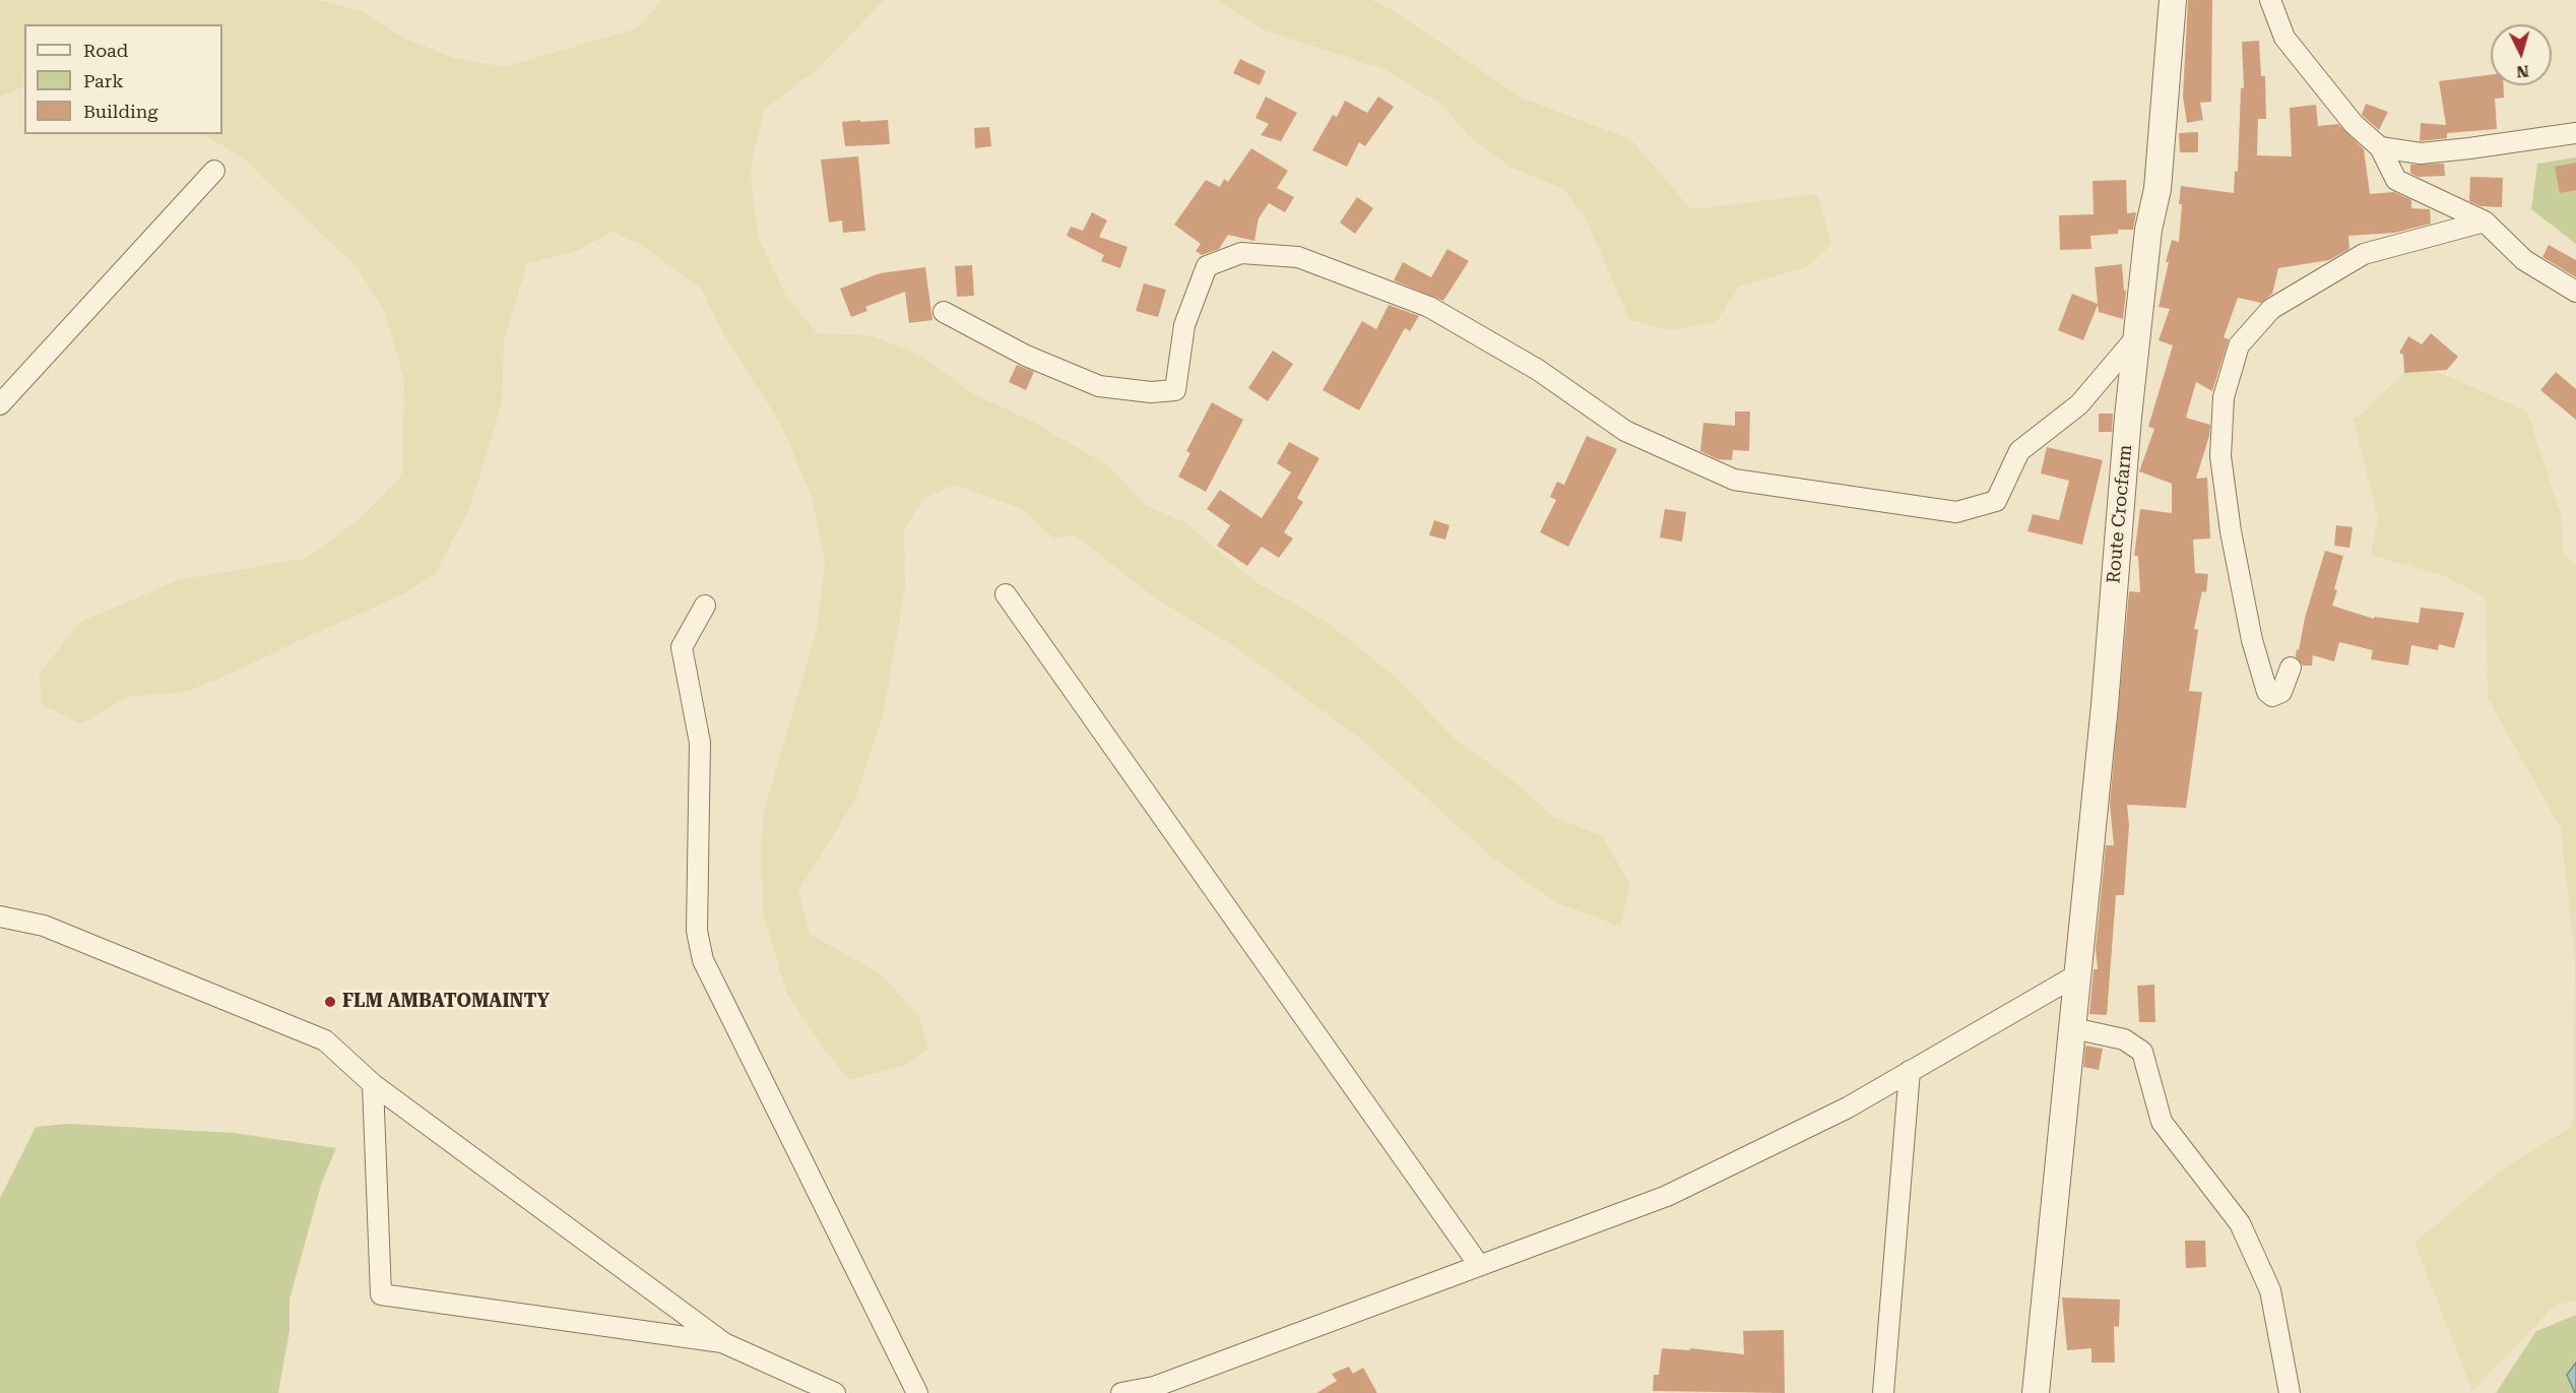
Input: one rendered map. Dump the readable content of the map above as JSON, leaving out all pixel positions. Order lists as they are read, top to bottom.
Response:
{
  "streets": {
    "street": ["Route Crocfarm"]
  },
  "places": ["FLM AMBATOMAINTY"],
  "legend": ["Road", "Park", "Building"],
  "north": "bottom"
}
